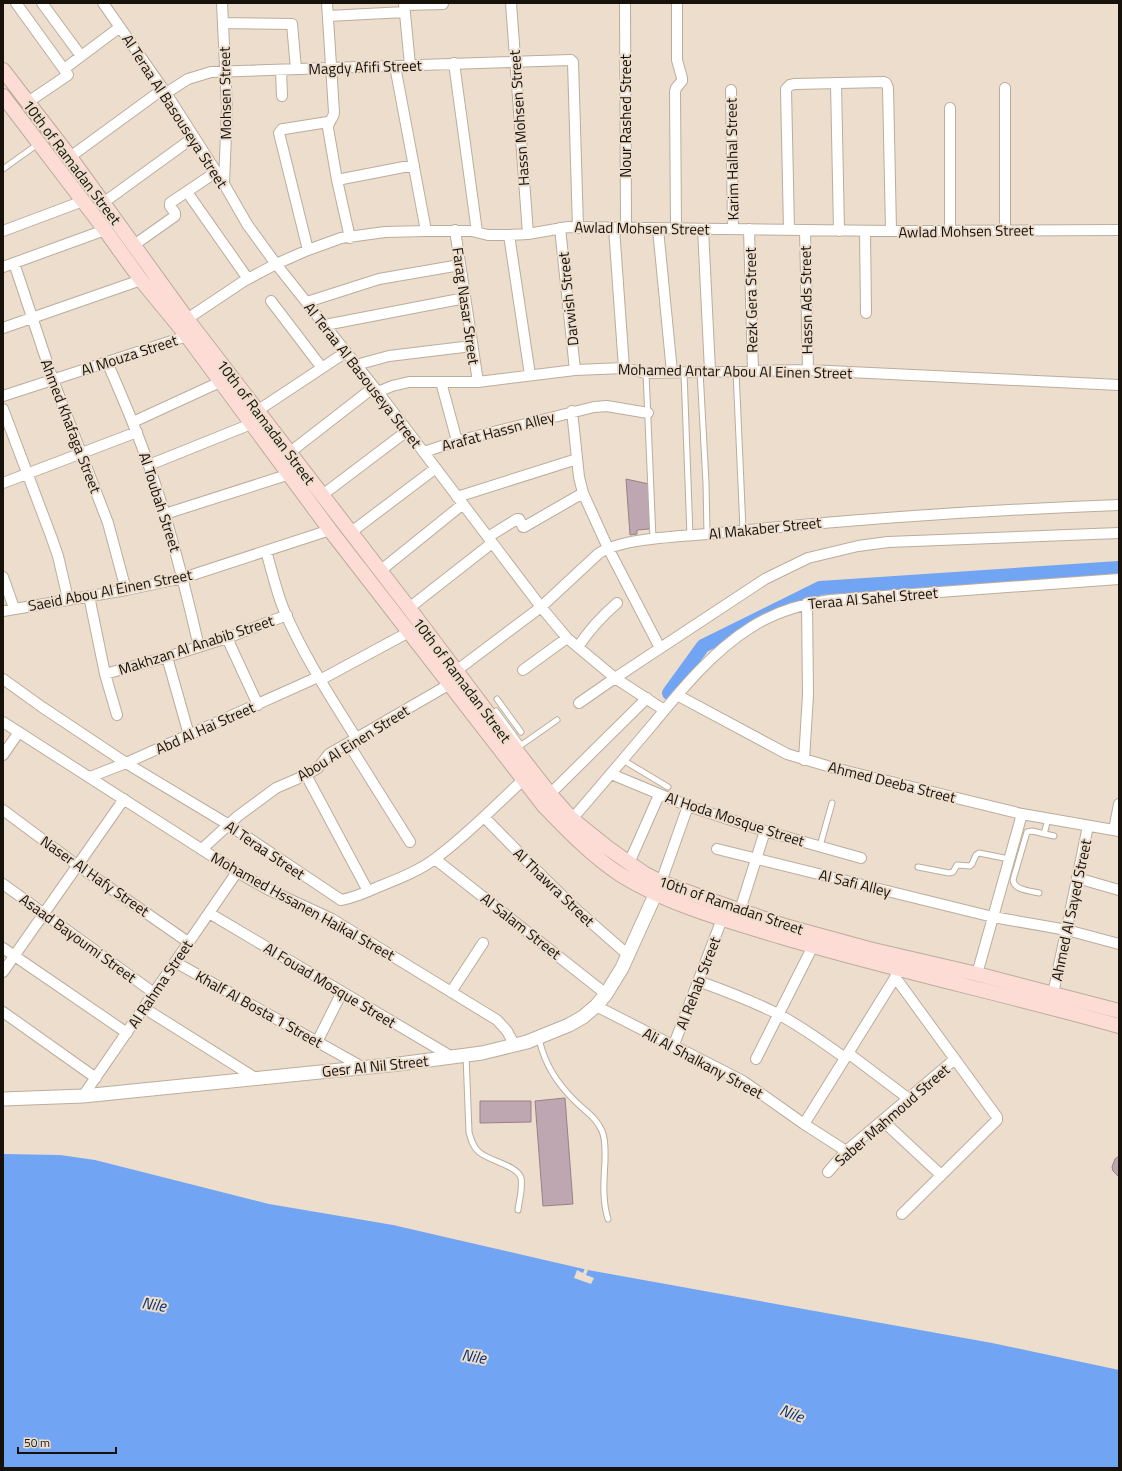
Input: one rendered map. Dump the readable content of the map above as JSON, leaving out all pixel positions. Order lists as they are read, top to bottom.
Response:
{
  "streets": {
    "main road": ["10th of Ramadan Street"],
    "street": [
      "Magdy Afifi Street",
      "Mohsen Street",
      "Al Teraa Al Basouseya Street",
      "Nour Rashed Street",
      "Hassn Mohsen Street",
      "Karim Halhal Street",
      "Awlad Mohsen Street",
      "Darwish Street",
      "Rezk Gera Street",
      "Hassn Ads Street",
      "Farag Nasar Street",
      "Al Mouza Street",
      "Mohamed Antar Abou Al Einen Street",
      "Ahmed Khafaga Street",
      "Arafat Hassn Alley",
      "Al Toubah Street",
      "Al Makaber Street",
      "Saeid Abou Al Einen Street",
      "Teraa Al Sahel Street",
      "Makhzan Al Anabib Street",
      "Abd Al Hai Street",
      "Abou Al Einen Street",
      "Ahmed Deeba Street",
      "Al Hoda Mosque Street",
      "Al Teraa Street",
      "Naser Al Hafy Street",
      "Al Safi Alley",
      "Al Thawra Street",
      "Mohamed Hssanen Haikal Street",
      "Ahmed Al Sayed Street",
      "Al Salam Street",
      "Asaad Bayoumi Street",
      "Al Rehab Street",
      "Al Rahma Street",
      "Al Fouad Mosque Street",
      "Khalf Al Bosta 1 Street",
      "Ali Al Shalkany Street",
      "Gesr Al Nil Street",
      "Saber Mahmoud Street"
    ]
  },
  "crossings": [
    ["Magdy Afifi Street", "Mohsen Street"],
    ["Magdy Afifi Street", "Al Teraa Al Basouseya Street"],
    ["Magdy Afifi Street", "Hassn Mohsen Street"],
    ["Magdy Afifi Street", "10th of Ramadan Street"],
    ["Magdy Afifi Street", "Awlad Mohsen Street"],
    ["Mohsen Street", "Al Teraa Al Basouseya Street"],
    ["Al Teraa Al Basouseya Street", "Awlad Mohsen Street"],
    ["Al Teraa Al Basouseya Street", "Mohamed Antar Abou Al Einen Street"],
    ["Al Teraa Al Basouseya Street", "Arafat Hassn Alley"],
    ["Al Teraa Al Basouseya Street", "Al Makaber Street"],
    ["Al Teraa Al Basouseya Street", "Teraa Al Sahel Street"],
    ["Nour Rashed Street", "Awlad Mohsen Street"],
    ["Hassn Mohsen Street", "Awlad Mohsen Street"],
    ["Karim Halhal Street", "Awlad Mohsen Street"],
    ["10th of Ramadan Street", "Awlad Mohsen Street"],
    ["10th of Ramadan Street", "Al Mouza Street"],
    ["10th of Ramadan Street", "Mohamed Antar Abou Al Einen Street"],
    ["10th of Ramadan Street", "Al Makaber Street"],
    ["10th of Ramadan Street", "Saeid Abou Al Einen Street"],
    ["10th of Ramadan Street", "Teraa Al Sahel Street"],
    ["10th of Ramadan Street", "Abd Al Hai Street"],
    ["10th of Ramadan Street", "Abou Al Einen Street"],
    ["10th of Ramadan Street", "Al Teraa Street"],
    ["10th of Ramadan Street", "Ahmed Al Sayed Street"],
    ["10th of Ramadan Street", "Al Rehab Street"],
    ["10th of Ramadan Street", "Gesr Al Nil Street"],
    ["Awlad Mohsen Street", "Darwish Street"],
    ["Awlad Mohsen Street", "Rezk Gera Street"],
    ["Awlad Mohsen Street", "Hassn Ads Street"],
    ["Awlad Mohsen Street", "Farag Nasar Street"],
    ["Darwish Street", "Mohamed Antar Abou Al Einen Street"],
    ["Rezk Gera Street", "Mohamed Antar Abou Al Einen Street"],
    ["Hassn Ads Street", "Mohamed Antar Abou Al Einen Street"],
    ["Farag Nasar Street", "Mohamed Antar Abou Al Einen Street"],
    ["Al Mouza Street", "Ahmed Khafaga Street"],
    ["Al Mouza Street", "Al Toubah Street"],
    ["Ahmed Khafaga Street", "Saeid Abou Al Einen Street"],
    ["Al Toubah Street", "Saeid Abou Al Einen Street"],
    ["Al Toubah Street", "Makhzan Al Anabib Street"],
    ["Al Makaber Street", "Abou Al Einen Street"],
    ["Teraa Al Sahel Street", "Ahmed Deeba Street"],
    ["Teraa Al Sahel Street", "Al Hoda Mosque Street"],
    ["Abd Al Hai Street", "Al Teraa Street"],
    ["Abd Al Hai Street", "Mohamed Hssanen Haikal Street"],
    ["Abou Al Einen Street", "Al Teraa Street"],
    ["Abou Al Einen Street", "Mohamed Hssanen Haikal Street"],
    ["Ahmed Deeba Street", "Ahmed Al Sayed Street"],
    ["Al Teraa Street", "Al Thawra Street"],
    ["Al Teraa Street", "Al Salam Street"],
    ["Naser Al Hafy Street", "Al Rahma Street"],
    ["Al Safi Alley", "Ahmed Al Sayed Street"],
    ["Al Thawra Street", "Gesr Al Nil Street"],
    ["Mohamed Hssanen Haikal Street", "Al Rahma Street"],
    ["Mohamed Hssanen Haikal Street", "Gesr Al Nil Street"],
    ["Al Salam Street", "Gesr Al Nil Street"],
    ["Asaad Bayoumi Street", "Al Rahma Street"],
    ["Al Rehab Street", "Ali Al Shalkany Street"],
    ["Al Rahma Street", "Al Fouad Mosque Street"],
    ["Al Rahma Street", "Khalf Al Bosta 1 Street"],
    ["Al Rahma Street", "Gesr Al Nil Street"],
    ["Al Fouad Mosque Street", "Gesr Al Nil Street"],
    ["Khalf Al Bosta 1 Street", "Gesr Al Nil Street"],
    ["Ali Al Shalkany Street", "Gesr Al Nil Street"],
    ["Ali Al Shalkany Street", "Saber Mahmoud Street"]
  ],
  "water": ["Nile"],
  "scale_bar": "50 m"
}
